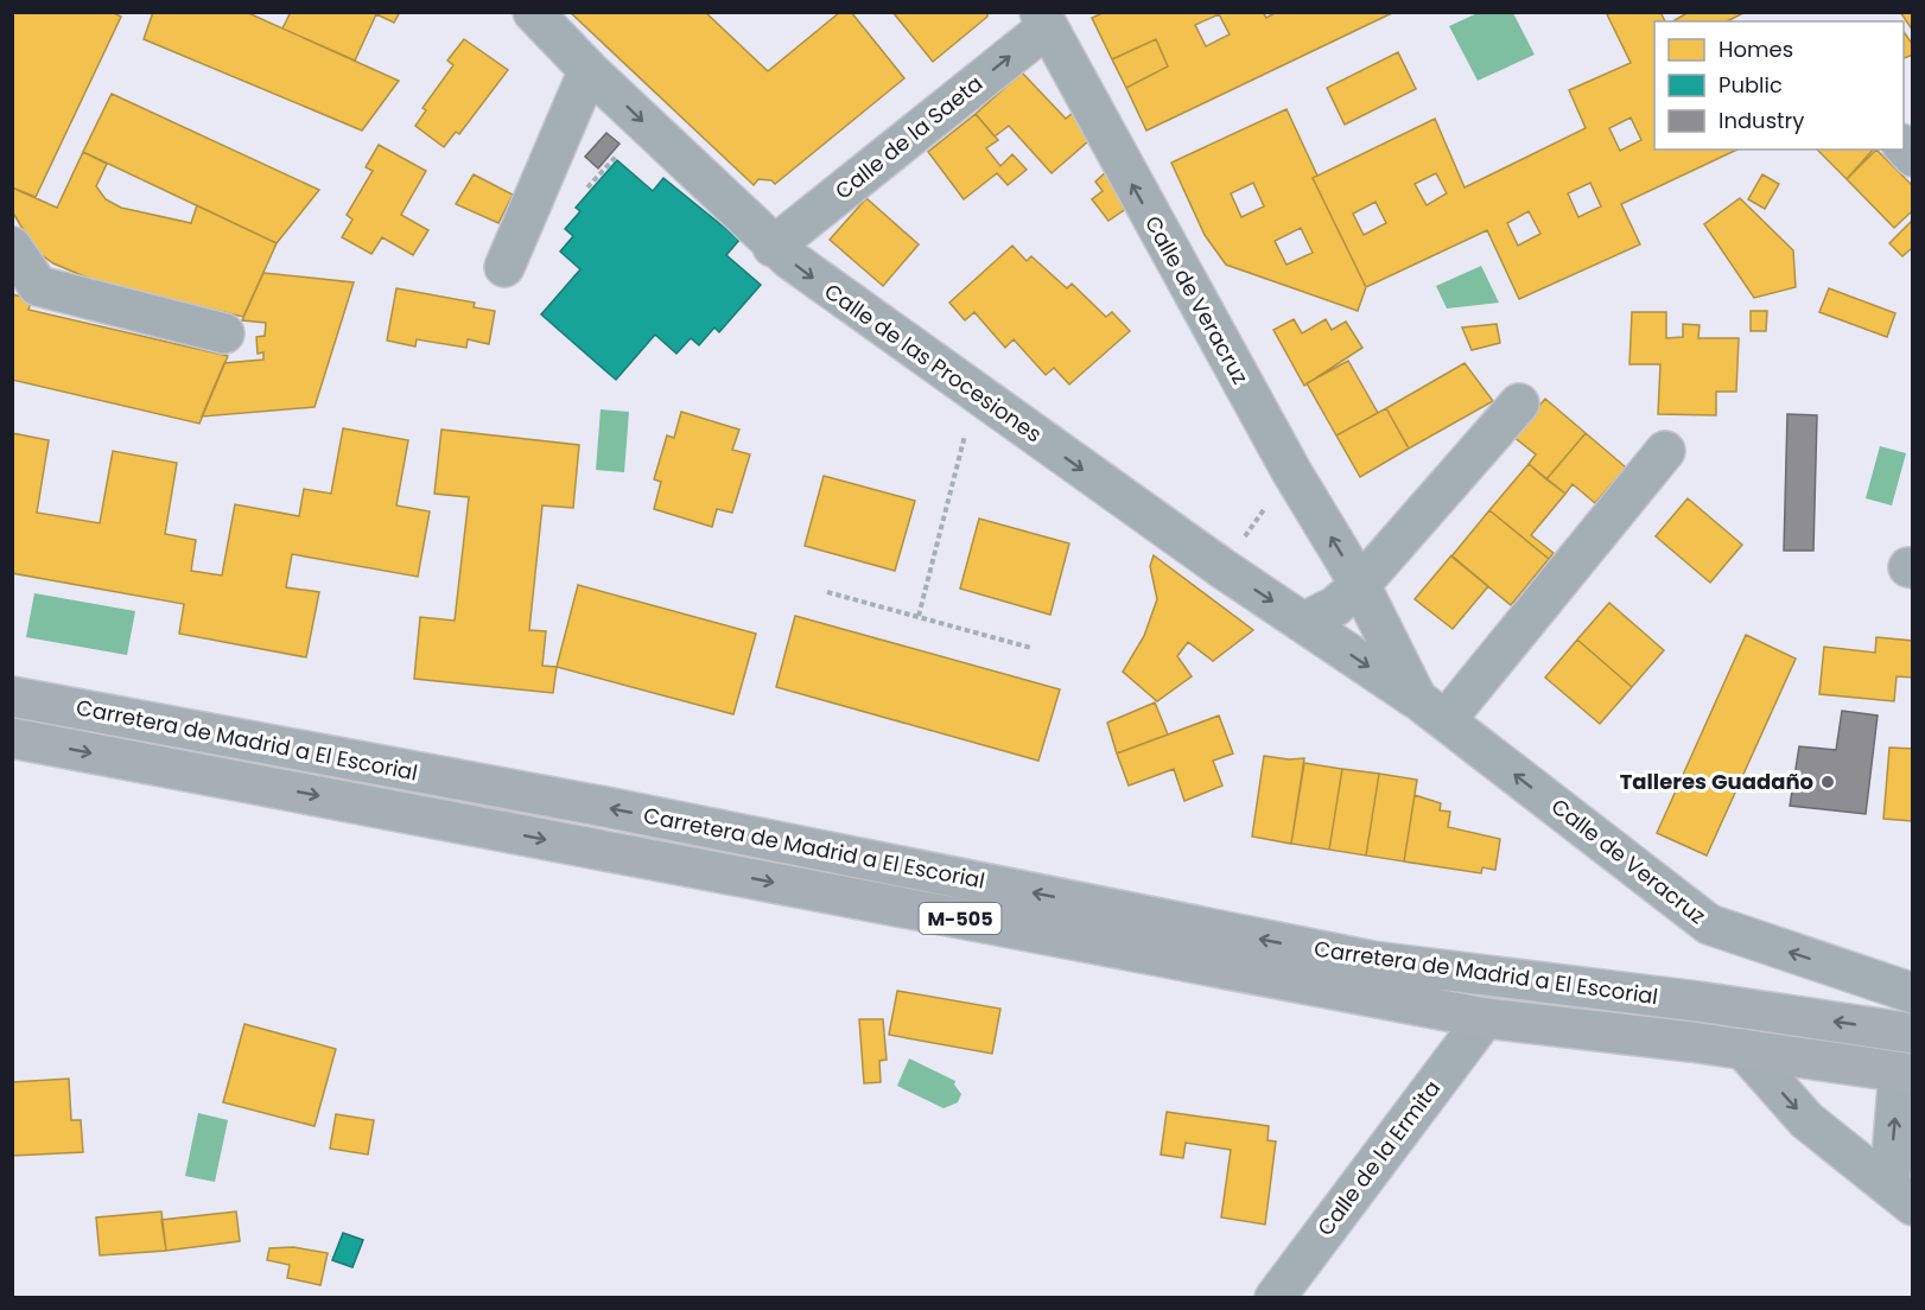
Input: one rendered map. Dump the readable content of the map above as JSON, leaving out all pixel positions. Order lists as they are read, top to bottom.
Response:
{
  "streets": {
    "highway": ["Carretera de Madrid a El Escorial", "M-505"],
    "street": [
      "Calle de la Saeta",
      "Calle de Veracruz",
      "Calle de las Procesiones",
      "Calle de la Ermita"
    ]
  },
  "crossings": [
    ["Calle de la Saeta", "Calle de Veracruz"],
    ["Calle de la Saeta", "Calle de las Procesiones"],
    ["Calle de Veracruz", "Calle de las Procesiones"],
    ["Carretera de Madrid a El Escorial", "Calle de la Ermita"]
  ],
  "one_way": ["Calle de la Saeta", "Calle de las Procesiones"],
  "places": ["Talleres Guadaño"],
  "legend": ["Homes", "Public", "Industry"]
}
